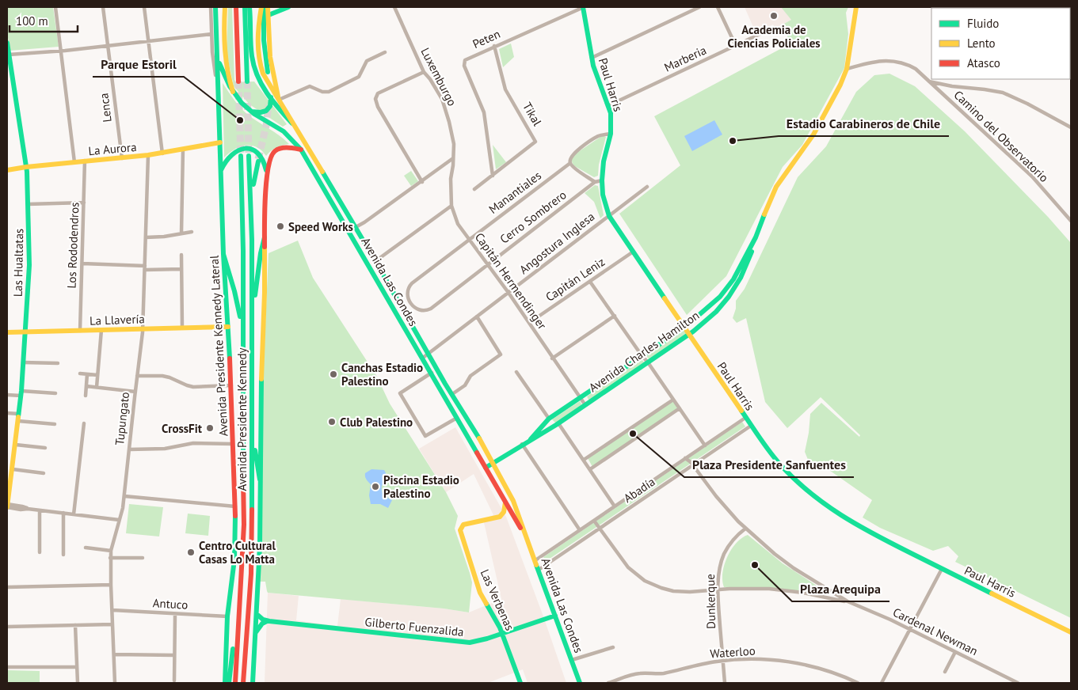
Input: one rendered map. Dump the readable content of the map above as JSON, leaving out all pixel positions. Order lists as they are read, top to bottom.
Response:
{
  "streets": {
    "main road": [
      "Paul Harris",
      "La Aurora",
      "Las Hualtatas",
      "Avenida Las Condes",
      "La Llavería",
      "Avenida Presidente Kennedy Lateral",
      "Avenida Charles Hamilton",
      "Avenida Presidente Kennedy",
      "Las Verbenas",
      "Gilberto Fuenzalida"
    ],
    "street": [
      "Peten",
      "Marberia",
      "Luxemburgo",
      "Lenca",
      "Tikal",
      "Camino del Observatorio",
      "Manantiales",
      "Cerro Sombrero",
      "Angostura Inglesa",
      "Los Rododendros",
      "Capitán Leniz",
      "Capitán Hermendinger",
      "Tupungato",
      "Abadía",
      "Dunkerque",
      "Antuco",
      "Cardenal Newman",
      "Waterloo"
    ]
  },
  "crossings": [
    ["Peten", "Paul Harris"],
    ["Peten", "Tikal"],
    ["Marberia", "Paul Harris"],
    ["Luxemburgo", "Capitán Hermendinger"],
    ["Paul Harris", "Manantiales"],
    ["Paul Harris", "Cerro Sombrero"],
    ["Paul Harris", "Angostura Inglesa"],
    ["Paul Harris", "Capitán Leniz"],
    ["Paul Harris", "Avenida Charles Hamilton"],
    ["Paul Harris", "Abadía"],
    ["Lenca", "La Aurora"],
    ["Camino del Observatorio", "Avenida Charles Hamilton"],
    ["La Aurora", "Los Rododendros"],
    ["La Aurora", "Las Hualtatas"],
    ["La Aurora", "Avenida Presidente Kennedy Lateral"],
    ["La Aurora", "Tupungato"],
    ["Manantiales", "Cerro Sombrero"],
    ["Manantiales", "Capitán Hermendinger"],
    ["Cerro Sombrero", "Capitán Hermendinger"],
    ["Angostura Inglesa", "Capitán Hermendinger"],
    ["Angostura Inglesa", "Avenida Las Condes"],
    ["Los Rododendros", "La Llavería"],
    ["Las Hualtatas", "La Llavería"],
    ["Capitán Leniz", "Capitán Hermendinger"],
    ["Capitán Hermendinger", "Avenida Charles Hamilton"],
    ["Avenida Las Condes", "Avenida Presidente Kennedy Lateral"],
    ["Avenida Las Condes", "Avenida Charles Hamilton"],
    ["Avenida Las Condes", "Abadía"],
    ["Avenida Las Condes", "Las Verbenas"],
    ["Avenida Las Condes", "Gilberto Fuenzalida"],
    ["La Llavería", "Avenida Presidente Kennedy Lateral"],
    ["La Llavería", "Tupungato"],
    ["Avenida Presidente Kennedy Lateral", "Antuco"],
    ["Tupungato", "Antuco"],
    ["Abadía", "Cardenal Newman"],
    ["Las Verbenas", "Gilberto Fuenzalida"],
    ["Dunkerque", "Cardenal Newman"],
    ["Dunkerque", "Waterloo"]
  ],
  "places": [
    "Academia de Ciencias Policiales",
    "Parque Estoril",
    "Estadio Carabineros de Chile",
    "Speed Works",
    "Canchas Estadio Palestino",
    "Club Palestino",
    "CrossFit",
    "Plaza Presidente Sanfuentes",
    "Piscina Estadio Palestino",
    "Centro Cultural Casas Lo Matta",
    "Plaza Arequipa"
  ],
  "legend": ["Fluido", "Lento", "Atasco"],
  "scale_bar": "100 m"
}
